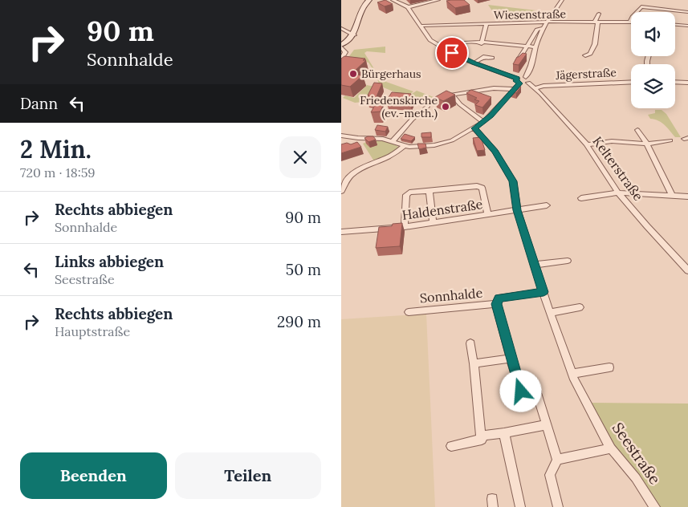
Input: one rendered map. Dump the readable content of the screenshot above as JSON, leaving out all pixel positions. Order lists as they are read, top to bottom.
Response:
{
  "streets": {
    "street": [
      "Wiesenstraße",
      "Jägerstraße",
      "Kelterstraße",
      "Haldenstraße",
      "Sonnhalde",
      "Seestraße"
    ]
  },
  "crossings": [
    ["Jägerstraße", "Kelterstraße"],
    ["Haldenstraße", "Seestraße"],
    ["Sonnhalde", "Seestraße"]
  ],
  "places": ["Bürgerhaus", "Friedenskirche (ev.-meth.)"],
  "page": {
    "turn": ["90 m", "Sonnhalde"],
    "then": "Dann",
    "heading": ["2 Min.", "720 m · 18:59"],
    "list": [
      {
        "name": "Rechts abbiegen",
        "note": "Sonnhalde",
        "value": "90 m"
      },
      {
        "name": "Links abbiegen",
        "note": "Seestraße",
        "value": "50 m"
      },
      {
        "name": "Rechts abbiegen",
        "note": "Hauptstraße",
        "value": "290 m"
      }
    ],
    "buttons": ["Beenden", "Teilen"]
  }
}
